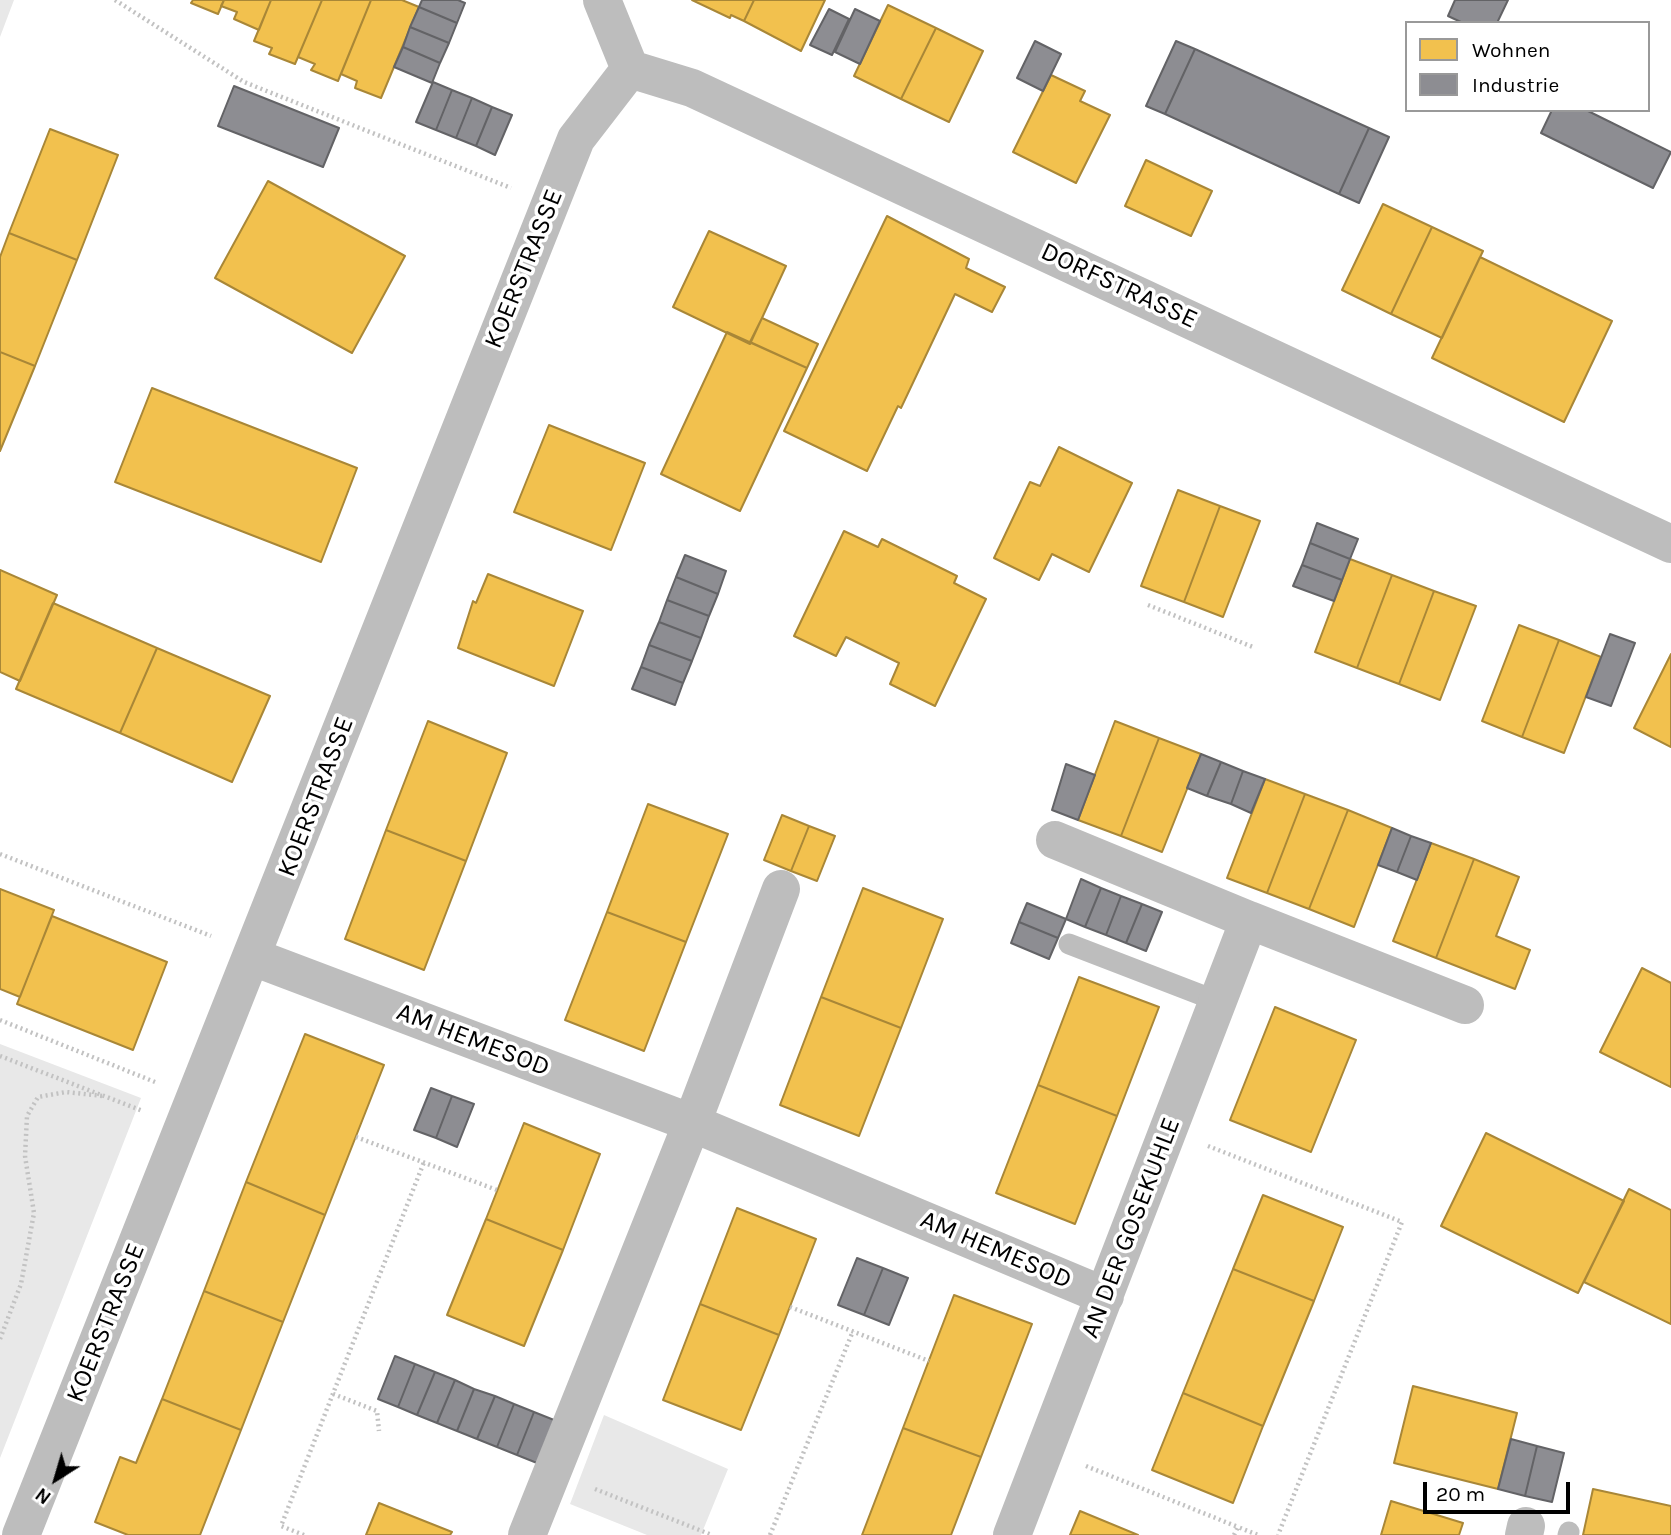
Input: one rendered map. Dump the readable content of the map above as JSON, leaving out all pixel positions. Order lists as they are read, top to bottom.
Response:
{
  "streets": {
    "street": [
      "KOERSTRASSE",
      "DORFSTRASSE",
      "AM HEMESOD",
      "AN DER GOSEKUHLE"
    ]
  },
  "crossings": [
    ["KOERSTRASSE", "DORFSTRASSE"],
    ["KOERSTRASSE", "AM HEMESOD"],
    ["AM HEMESOD", "AN DER GOSEKUHLE"]
  ],
  "legend": ["Wohnen", "Industrie"],
  "scale_bar": "20 m",
  "north": "bottom left"
}
